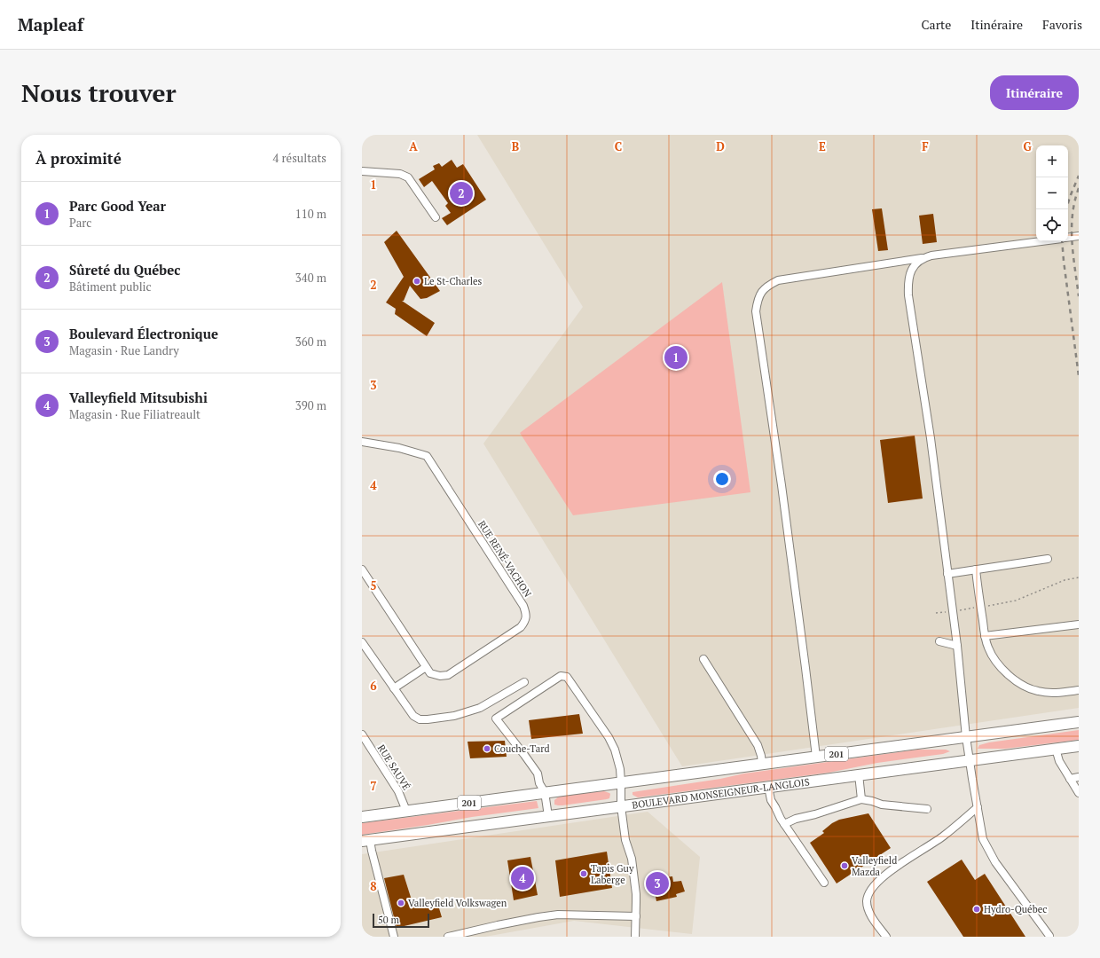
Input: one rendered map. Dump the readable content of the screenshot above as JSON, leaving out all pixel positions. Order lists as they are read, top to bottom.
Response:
{
  "streets": {
    "highway": ["201", "BOULEVARD MONSEIGNEUR-LANGLOIS"],
    "street": ["RUE RENÉ-VACHON", "RUE SAUVÉ"]
  },
  "crossings": [
    ["201", "RUE SAUVÉ"]
  ],
  "places": [
    "Le St-Charles",
    "Couche-Tard",
    "Valleyfield Mazda",
    "Tapis Guy Laberge",
    "Valleyfield Volkswagen",
    "Hydro-Québec"
  ],
  "scale_bar": "50 m",
  "page": {
    "header": "Mapleaf",
    "nav": ["Carte", "Itinéraire", "Favoris"],
    "buttons": "Itinéraire",
    "title": "Nous trouver",
    "heading": ["À proximité", "4 résultats"],
    "map_buttons": ["+", "−"],
    "pins": [
      "2",
      "1",
      "4",
      "3"
    ],
    "list": [
      {
        "mark": "1",
        "name": "Parc Good Year",
        "note": "Parc",
        "value": "110 m"
      },
      {
        "mark": "2",
        "name": "Sûreté du Québec",
        "note": "Bâtiment public",
        "value": "340 m"
      },
      {
        "mark": "3",
        "name": "Boulevard Électronique",
        "note": "Magasin · Rue Landry",
        "value": "360 m"
      },
      {
        "mark": "4",
        "name": "Valleyfield Mitsubishi",
        "note": "Magasin · Rue Filiatreault",
        "value": "390 m"
      }
    ],
    "scale": "50 m"
  },
  "grid": {
    "columns": [
      "A",
      "B",
      "C",
      "D",
      "E",
      "F",
      "G"
    ],
    "rows": [
      "1",
      "2",
      "3",
      "4",
      "5",
      "6",
      "7",
      "8"
    ]
  }
}
